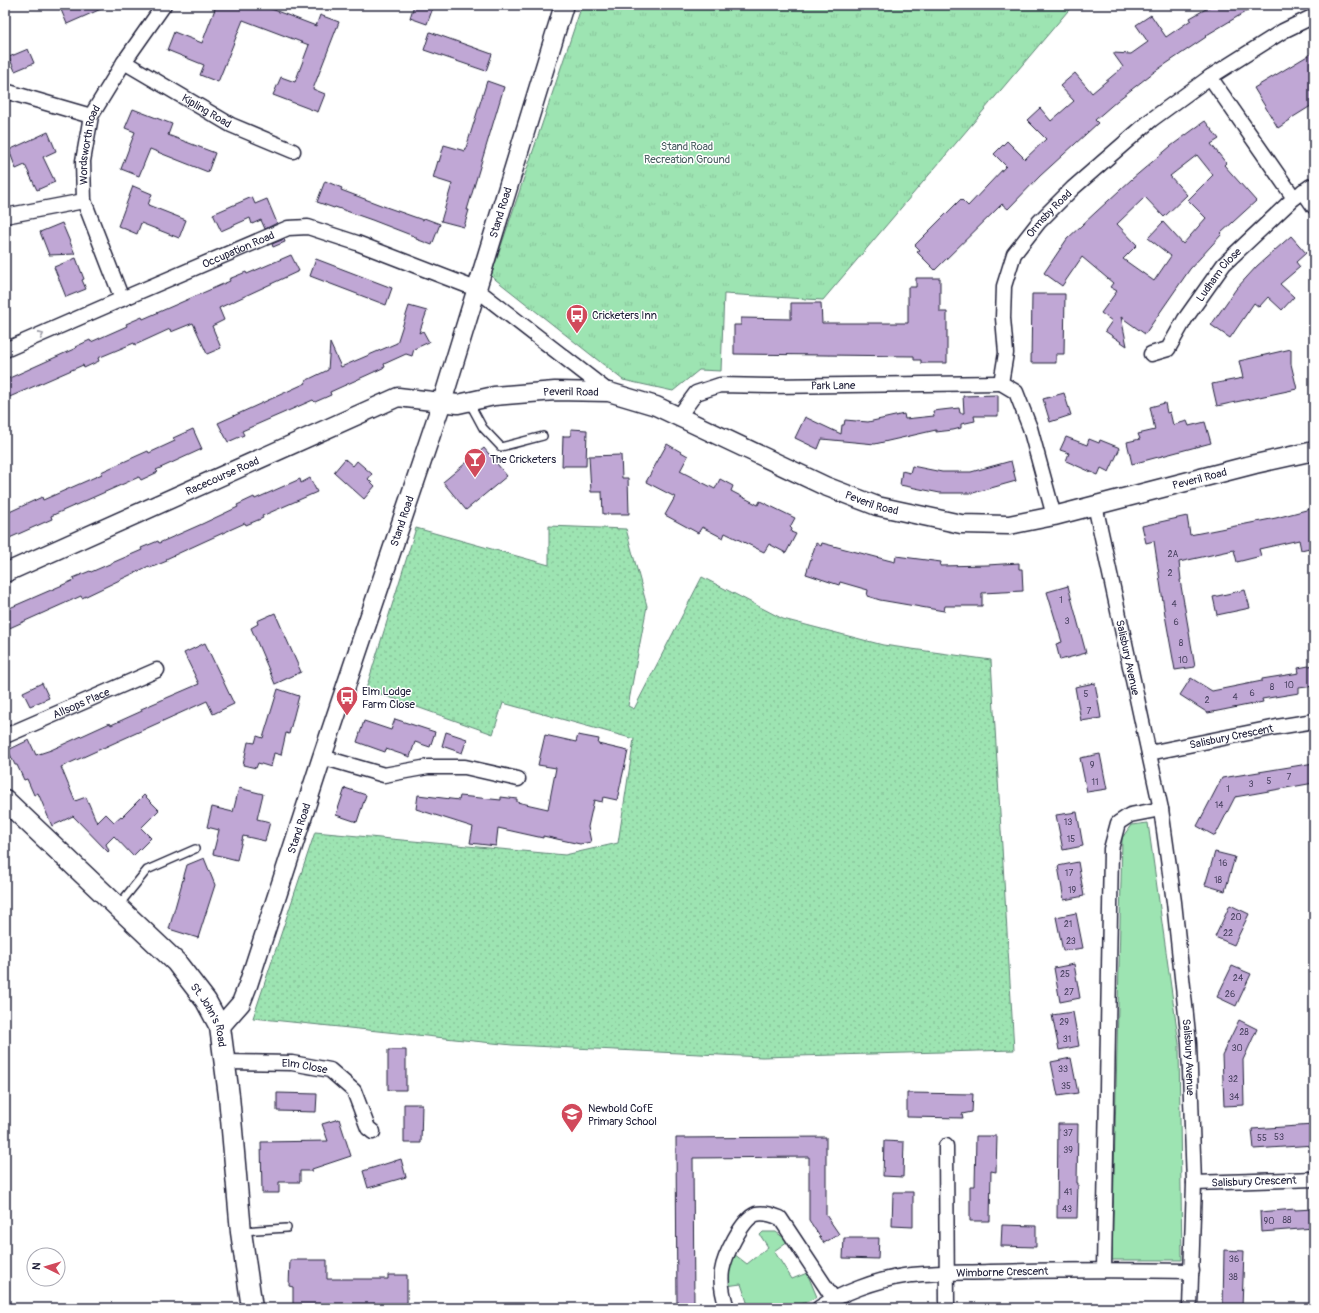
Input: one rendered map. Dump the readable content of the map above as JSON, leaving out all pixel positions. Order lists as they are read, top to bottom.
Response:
{
  "streets": {
    "main road": ["St. John's Road"],
    "street": [
      "Kipling Road",
      "Wordsworth Road",
      "Stand Road",
      "Ormsby Road",
      "Occupation Road",
      "Ludham Close",
      "Park Lane",
      "Peveril Road",
      "Racecourse Road",
      "Salisbury Avenue",
      "Allsops Place",
      "Salisbury Crescent",
      "Elm Close",
      "Wimborne Crescent"
    ]
  },
  "crossings": [
    ["Kipling Road", "Wordsworth Road"],
    ["Wordsworth Road", "Occupation Road"],
    ["Stand Road", "Occupation Road"],
    ["Stand Road", "Peveril Road"],
    ["Stand Road", "Racecourse Road"],
    ["Stand Road", "St. John's Road"],
    ["Ormsby Road", "Park Lane"],
    ["Occupation Road", "Peveril Road"],
    ["Park Lane", "Peveril Road"],
    ["Peveril Road", "Racecourse Road"],
    ["Peveril Road", "Salisbury Avenue"],
    ["Salisbury Avenue", "Salisbury Crescent"],
    ["Salisbury Avenue", "Wimborne Crescent"],
    ["St. John's Road", "Elm Close"]
  ],
  "parks": ["Stand Road Recreation Ground"],
  "places": {
    "bus stop": ["Cricketers Inn", "Elm Lodge Farm Close"],
    "bar": ["The Cricketers"],
    "school or university": ["Newbold CofE Primary School"]
  },
  "house_numbers": [
    "2A",
    "2",
    "1",
    "4",
    "3",
    "6",
    "8",
    "10",
    "10",
    "8",
    "6",
    "5",
    "4",
    "2",
    "7",
    "9",
    "7",
    "5",
    "11",
    "3",
    "1",
    "14",
    "13",
    "15",
    "16",
    "17",
    "18",
    "19",
    "20",
    "21",
    "22",
    "23",
    "25",
    "24",
    "27",
    "26",
    "29",
    "28",
    "31",
    "30",
    "33",
    "32",
    "35",
    "34",
    "37",
    "53",
    "55",
    "39",
    "41",
    "43",
    "88",
    "90",
    "36",
    "38"
  ],
  "north": "left"
}
